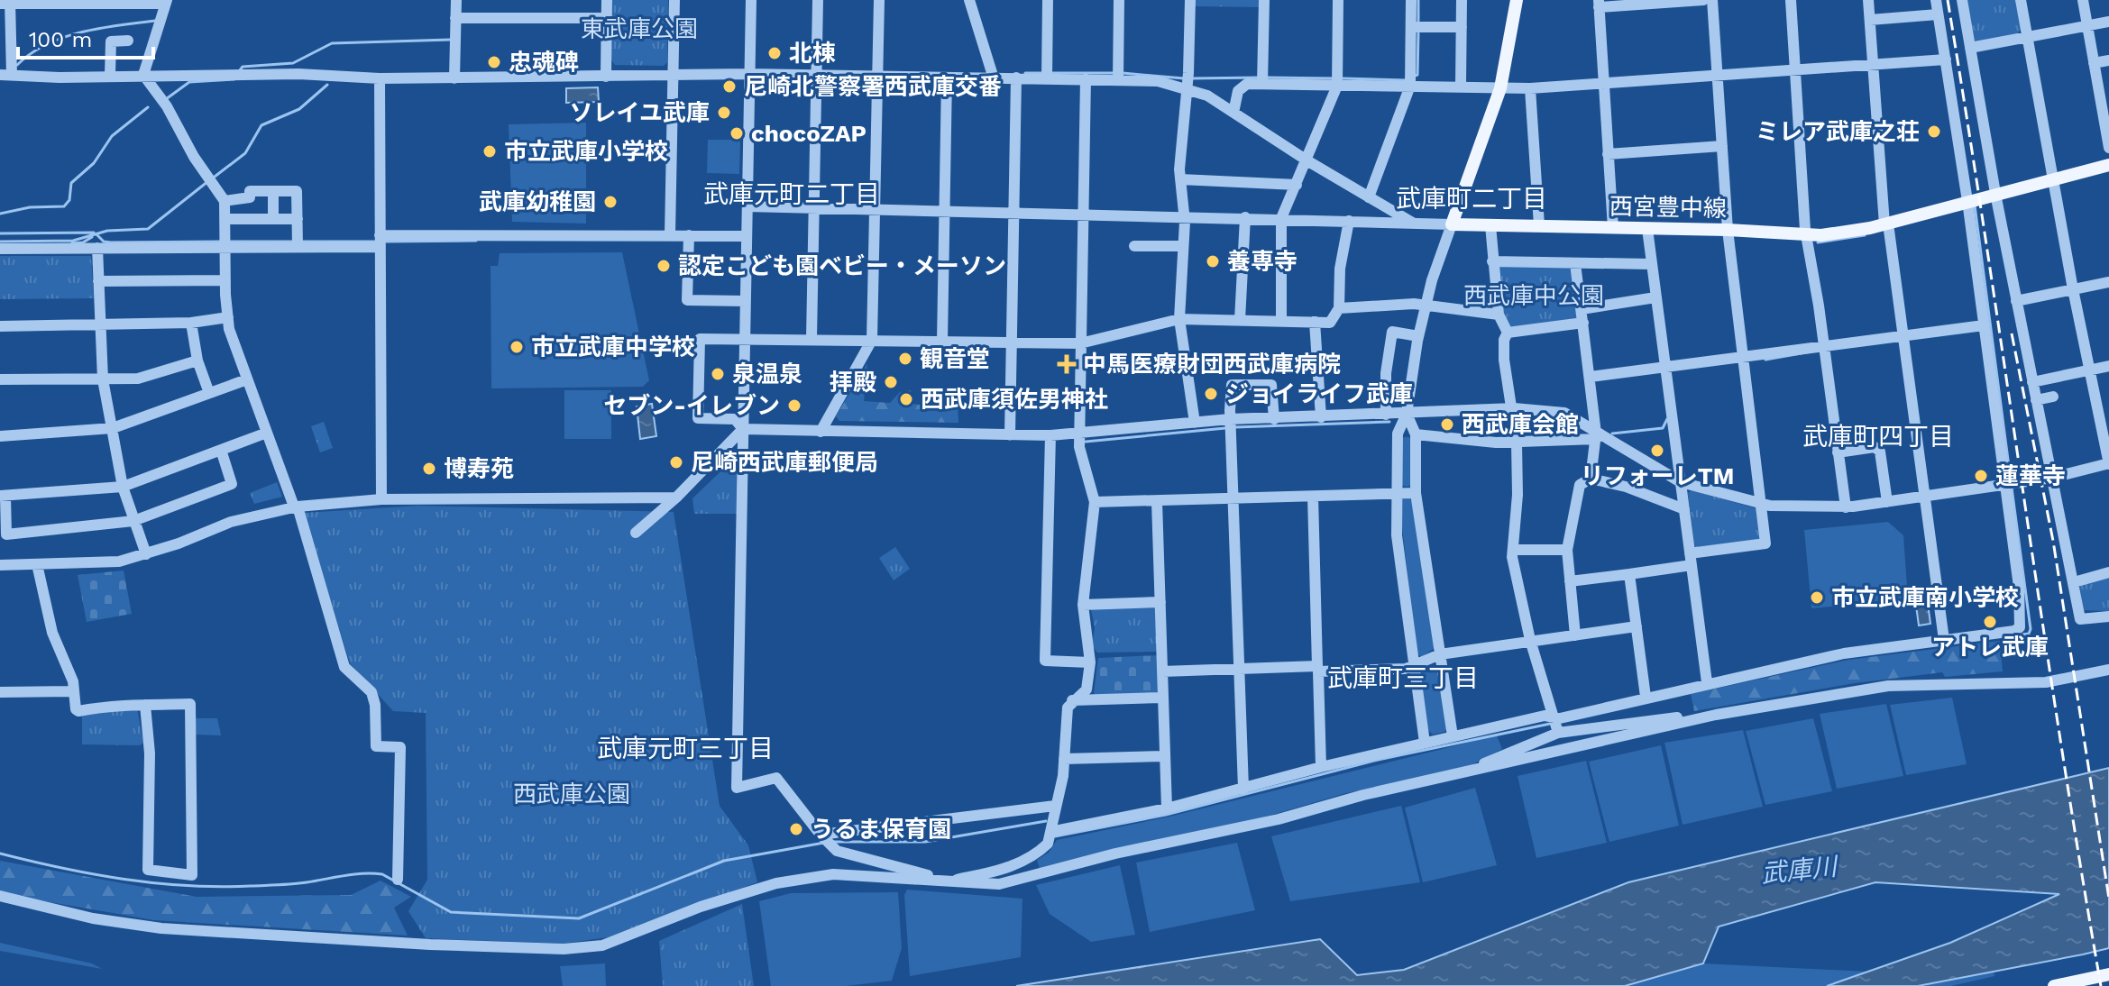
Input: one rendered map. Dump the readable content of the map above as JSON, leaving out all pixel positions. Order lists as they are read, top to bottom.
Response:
{
  "streets": {
    "main road": ["西宮豊中線"]
  },
  "districts": [
    "武庫元町二丁目",
    "武庫町二丁目",
    "武庫町四丁目",
    "武庫町三丁目",
    "武庫元町三丁目"
  ],
  "water": ["武庫川"],
  "parks": ["東武庫公園", "西武庫中公園", "西武庫公園"],
  "places": {
    "other": [
      "北棟",
      "忠魂碑",
      "尼崎北警察署西武庫交番",
      "ソレイユ武庫",
      "ミレア武庫之荘",
      "chocoZAP",
      "市立武庫小学校",
      "武庫幼稚園",
      "養専寺",
      "認定こども園ベビー・メーソン",
      "市立武庫中学校",
      "観音堂",
      "泉温泉",
      "拝殿",
      "ジョイライフ武庫",
      "西武庫須佐男神社",
      "セブン-イレブン",
      "西武庫会館",
      "リフォーレTM",
      "尼崎西武庫郵便局",
      "博寿苑",
      "蓮華寺",
      "市立武庫南小学校",
      "アトレ武庫",
      "うるま保育園"
    ],
    "health": ["中馬医療財団西武庫病院"]
  },
  "scale_bar": "100 m"
}
